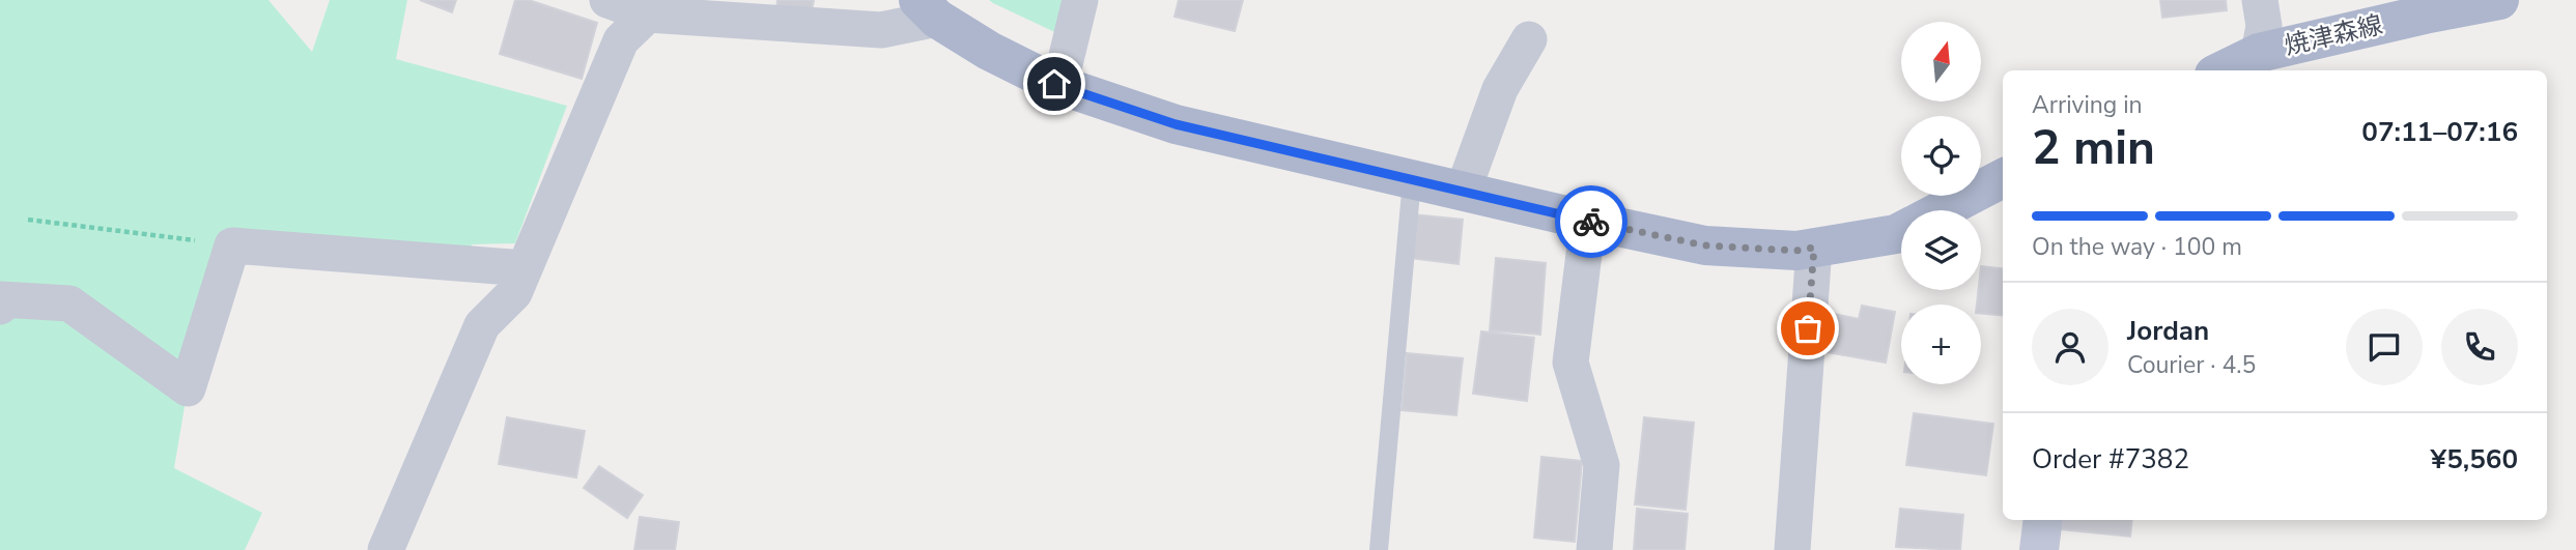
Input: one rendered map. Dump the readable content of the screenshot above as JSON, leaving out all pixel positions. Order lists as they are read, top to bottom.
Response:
{
  "streets": {
    "main road": ["焼津森線"]
  },
  "north": "top",
  "page": {
    "map_buttons": "+",
    "heading": ["2 min", "Arriving in", "07:11–07:16"],
    "panel": [
      "Jordan",
      "Courier · 4.5",
      "Order #7382",
      "¥5,560"
    ],
    "bar": "On the way · 100 m"
  }
}
